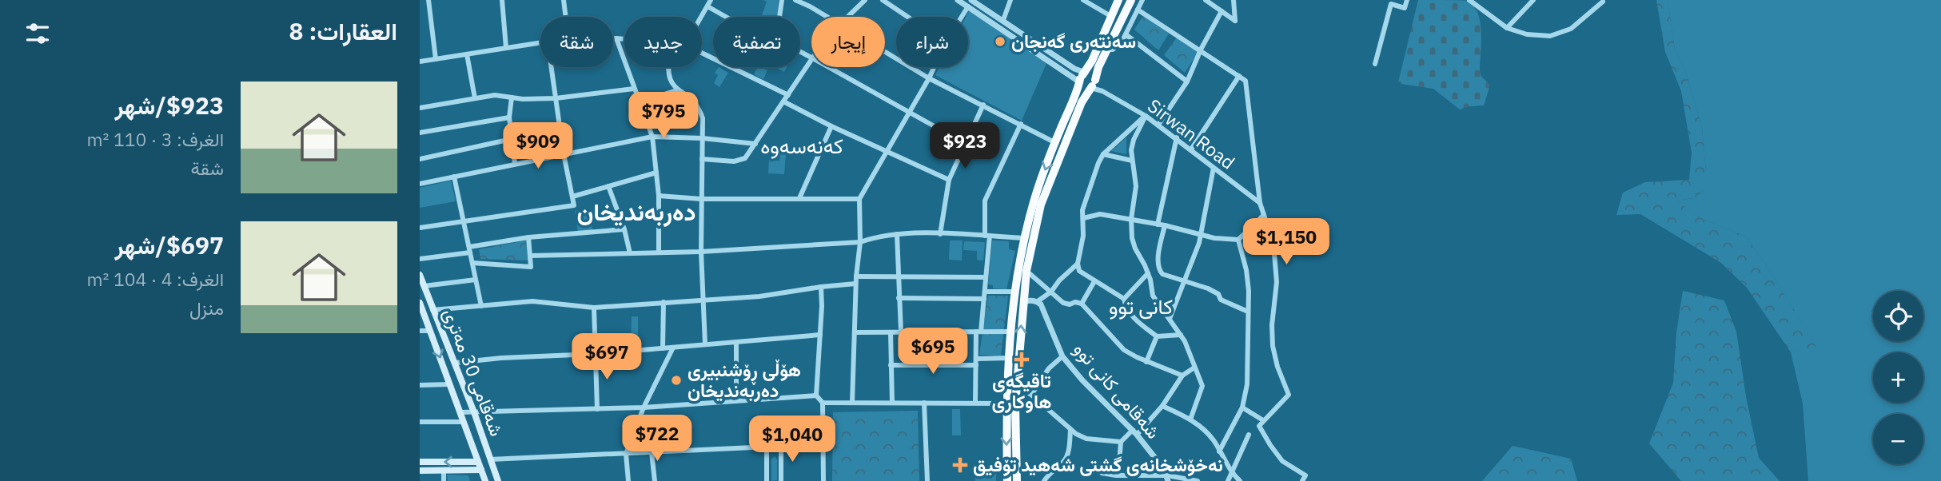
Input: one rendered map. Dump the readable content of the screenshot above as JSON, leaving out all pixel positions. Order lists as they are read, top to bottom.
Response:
{
  "streets": {
    "main road": ["شەقامی 30 مەتری"],
    "street": ["Sirwan Road", "شەقامی کانی توو"]
  },
  "districts": ["کەنەسەوە", "دەربەندیخان", "کانی توو"],
  "places": {
    "other": ["سەنتەری گەنجان", "هۆڵی ڕۆشنبیری دەربەندیخان"],
    "health": ["تاقیگەی هاوکاری", "نەخۆشخانەی گشتی شەهید تۆفیق"]
  },
  "page": {
    "heading": "العقارات: 8",
    "chip": [
      "شراء",
      "إيجار",
      "تصفية",
      "جديد",
      "شقة"
    ],
    "list": [
      {
        "name": "$923/شهر",
        "note": "الغرف: 3 · 110 m² · شقة"
      },
      {
        "name": "$697/شهر",
        "note": "الغرف: 4 · 104 m² · منزل"
      }
    ],
    "price": [
      "$795",
      "$909",
      "$923",
      "$1,150",
      "$695",
      "$697",
      "$722",
      "$1,040"
    ],
    "map_buttons": ["+", "−"]
  }
}
